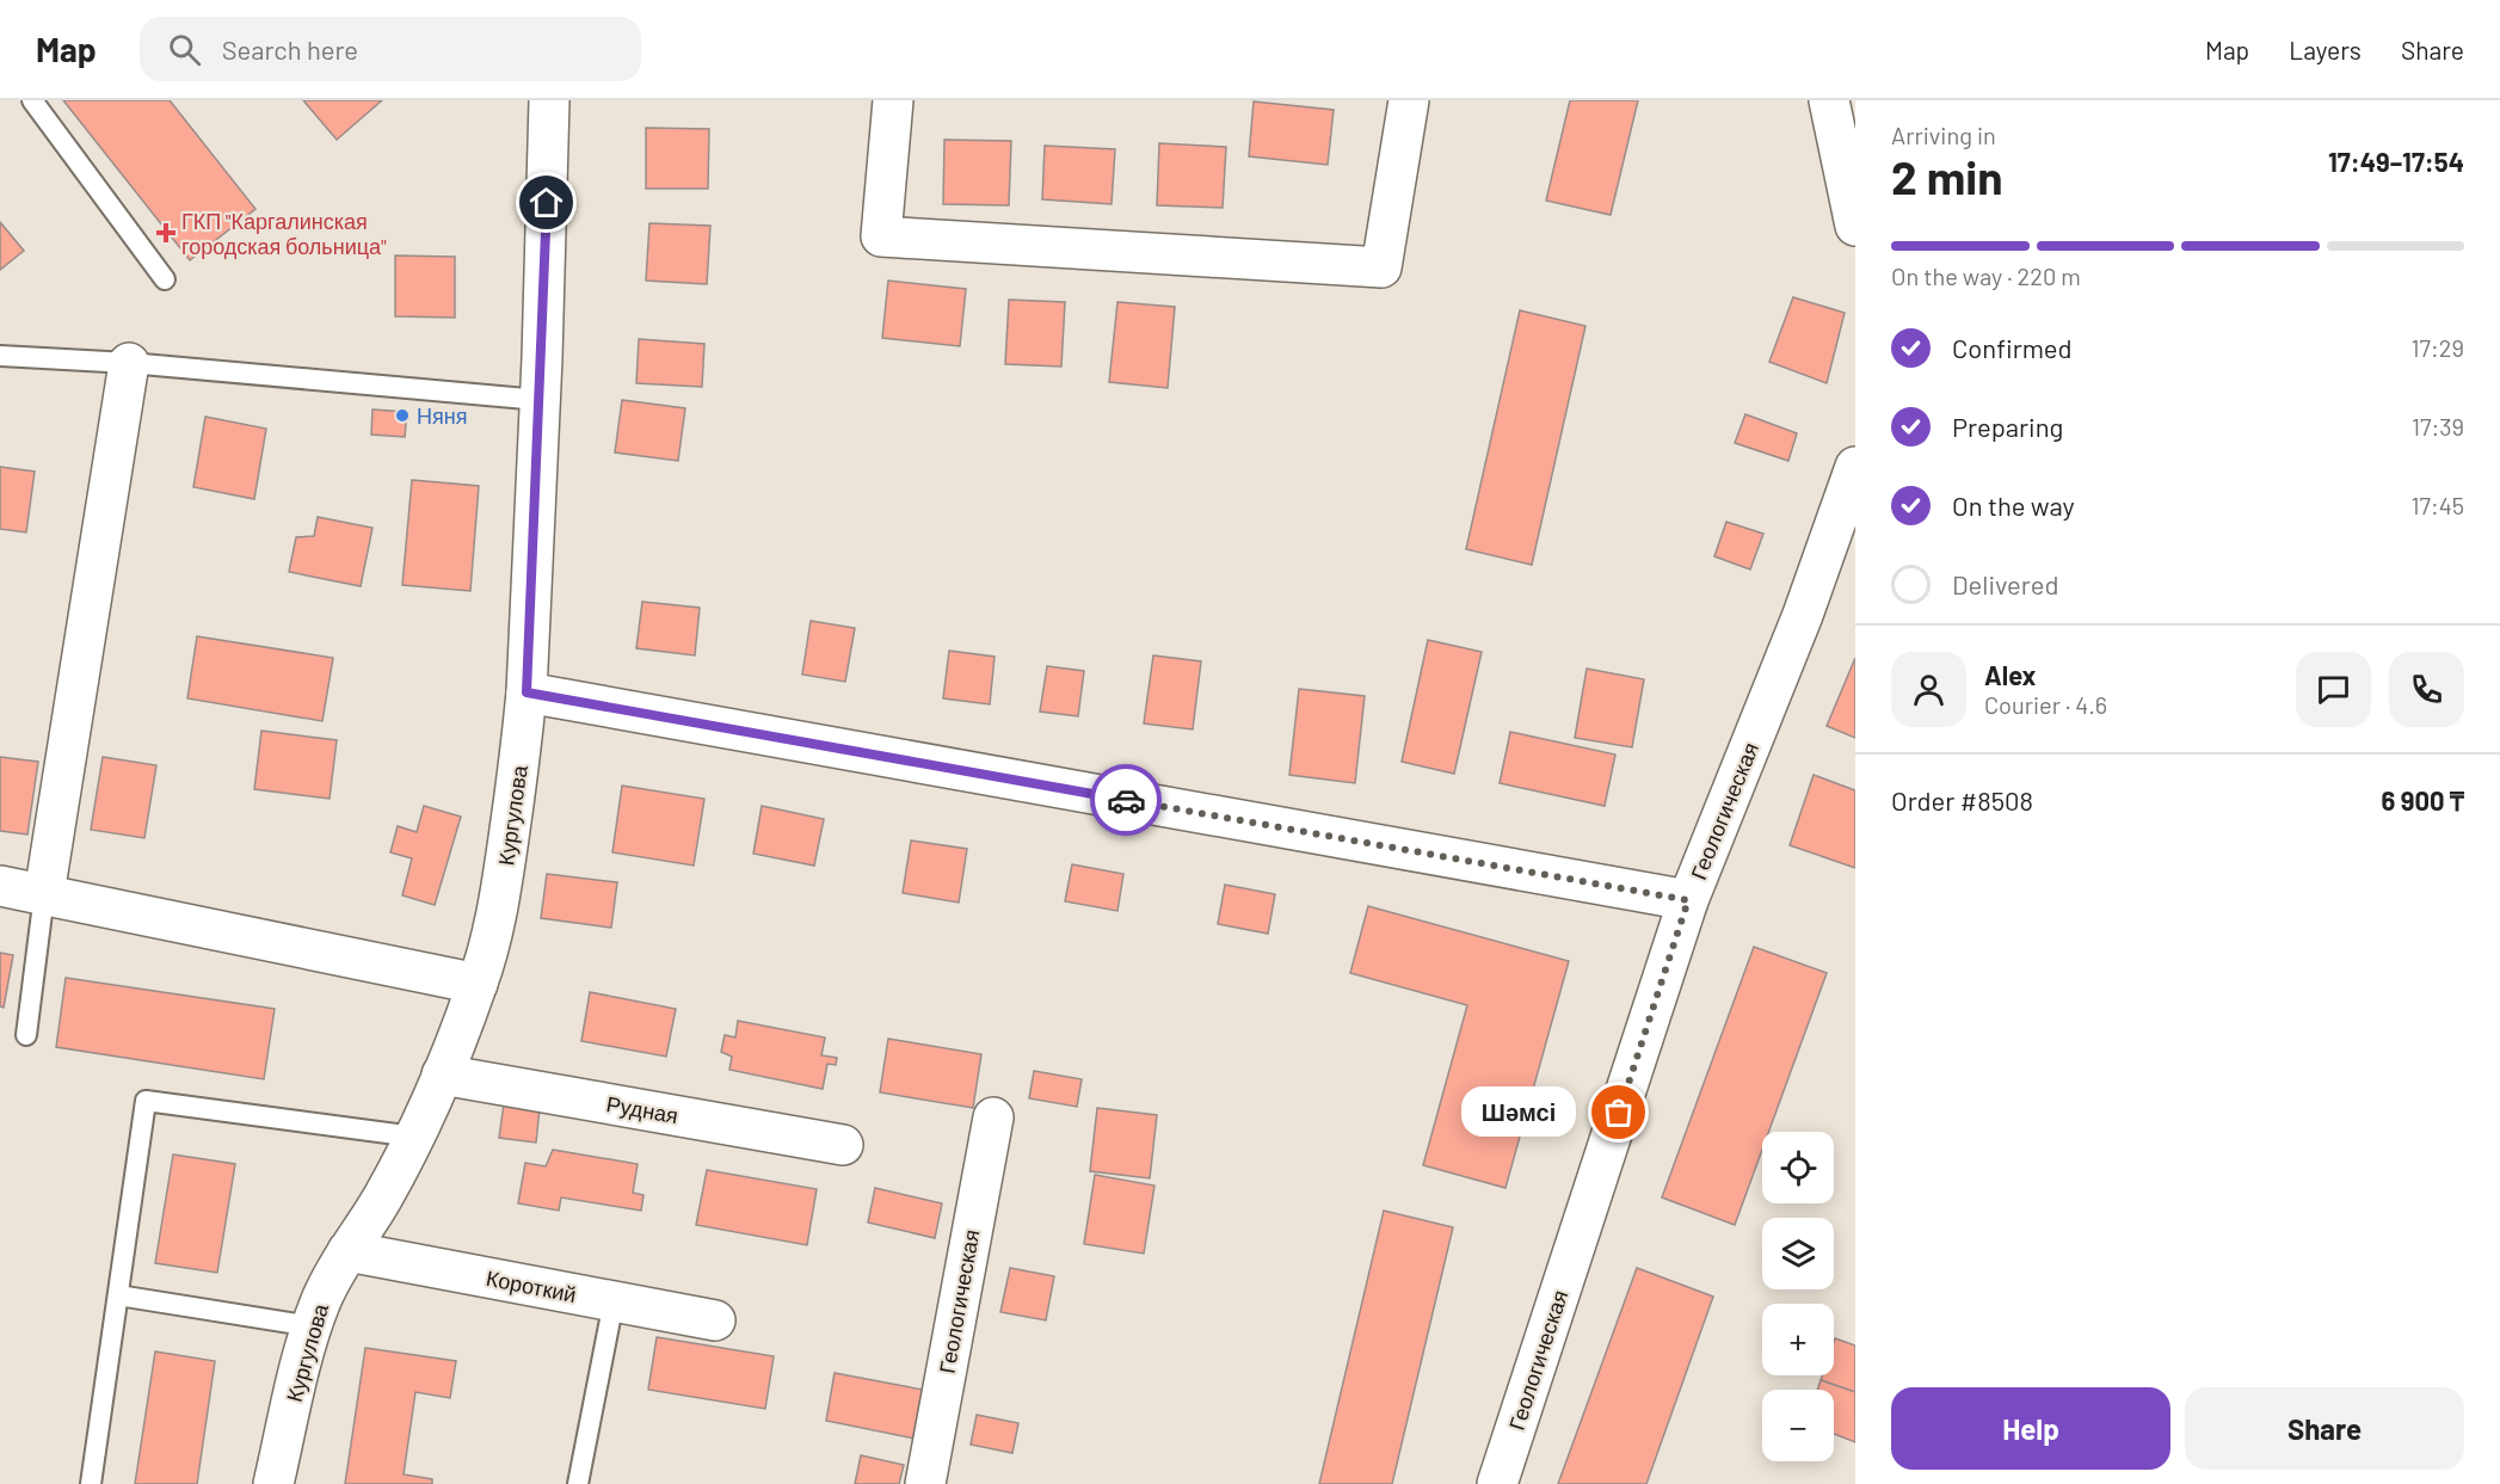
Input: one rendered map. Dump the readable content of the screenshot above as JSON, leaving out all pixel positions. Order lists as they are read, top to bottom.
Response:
{
  "streets": {
    "street": [
      "Геологическая",
      "Кургулова",
      "Рудная",
      "Короткий"
    ]
  },
  "crossings": [
    ["Кургулова", "Рудная"],
    ["Кургулова", "Короткий"]
  ],
  "places": {
    "health": ["ГКП \"Каргалинская городская больница\""],
    "other": ["Няня", "Шәмсі"]
  },
  "page": {
    "header": "Map",
    "search": "Search here",
    "nav": ["Map", "Layers", "Share"],
    "heading": ["2 min", "Arriving in", "17:49–17:54"],
    "panel": [
      "Alex",
      "Courier · 4.6",
      "Order #8508",
      "6 900 ₸"
    ],
    "bar": "On the way · 220 m",
    "list": [
      ["Confirmed", "17:29"],
      ["Preparing", "17:39"],
      ["On the way", "17:45"],
      "Delivered"
    ],
    "bubble": "Шәмсі",
    "map_buttons": ["+", "−"],
    "buttons": ["Help", "Share"]
  }
}
